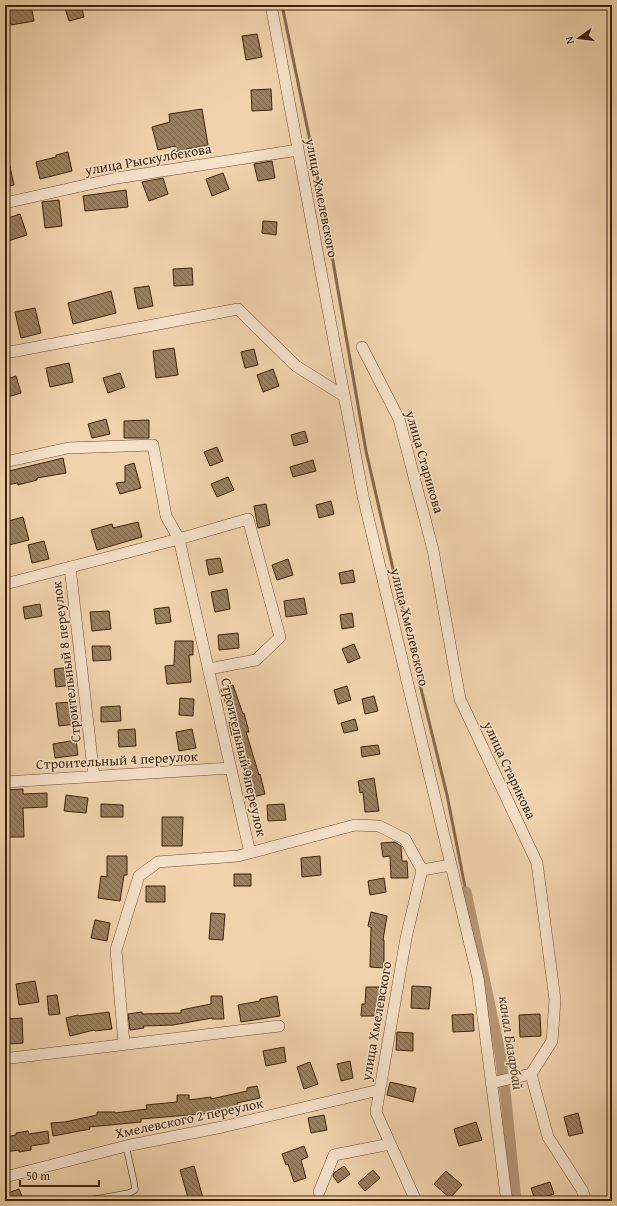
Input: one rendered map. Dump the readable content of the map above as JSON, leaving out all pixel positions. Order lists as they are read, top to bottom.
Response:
{
  "streets": {
    "street": [
      "улица Рыскулбекова",
      "улица Хмелевского",
      "улица Старикова",
      "Строительный 8 переулок",
      "Строительный 9 переулок",
      "Строительный 4 переулок",
      "Хмелевского 2 переулок"
    ]
  },
  "crossings": [
    ["улица Рыскулбекова", "улица Хмелевского"],
    ["улица Хмелевского", "Хмелевского 2 переулок"],
    ["Строительный 8 переулок", "Строительный 4 переулок"],
    ["Строительный 9 переулок", "Строительный 4 переулок"]
  ],
  "water": ["канал Базарбай"],
  "scale_bar": "50 m",
  "north": "left"
}
